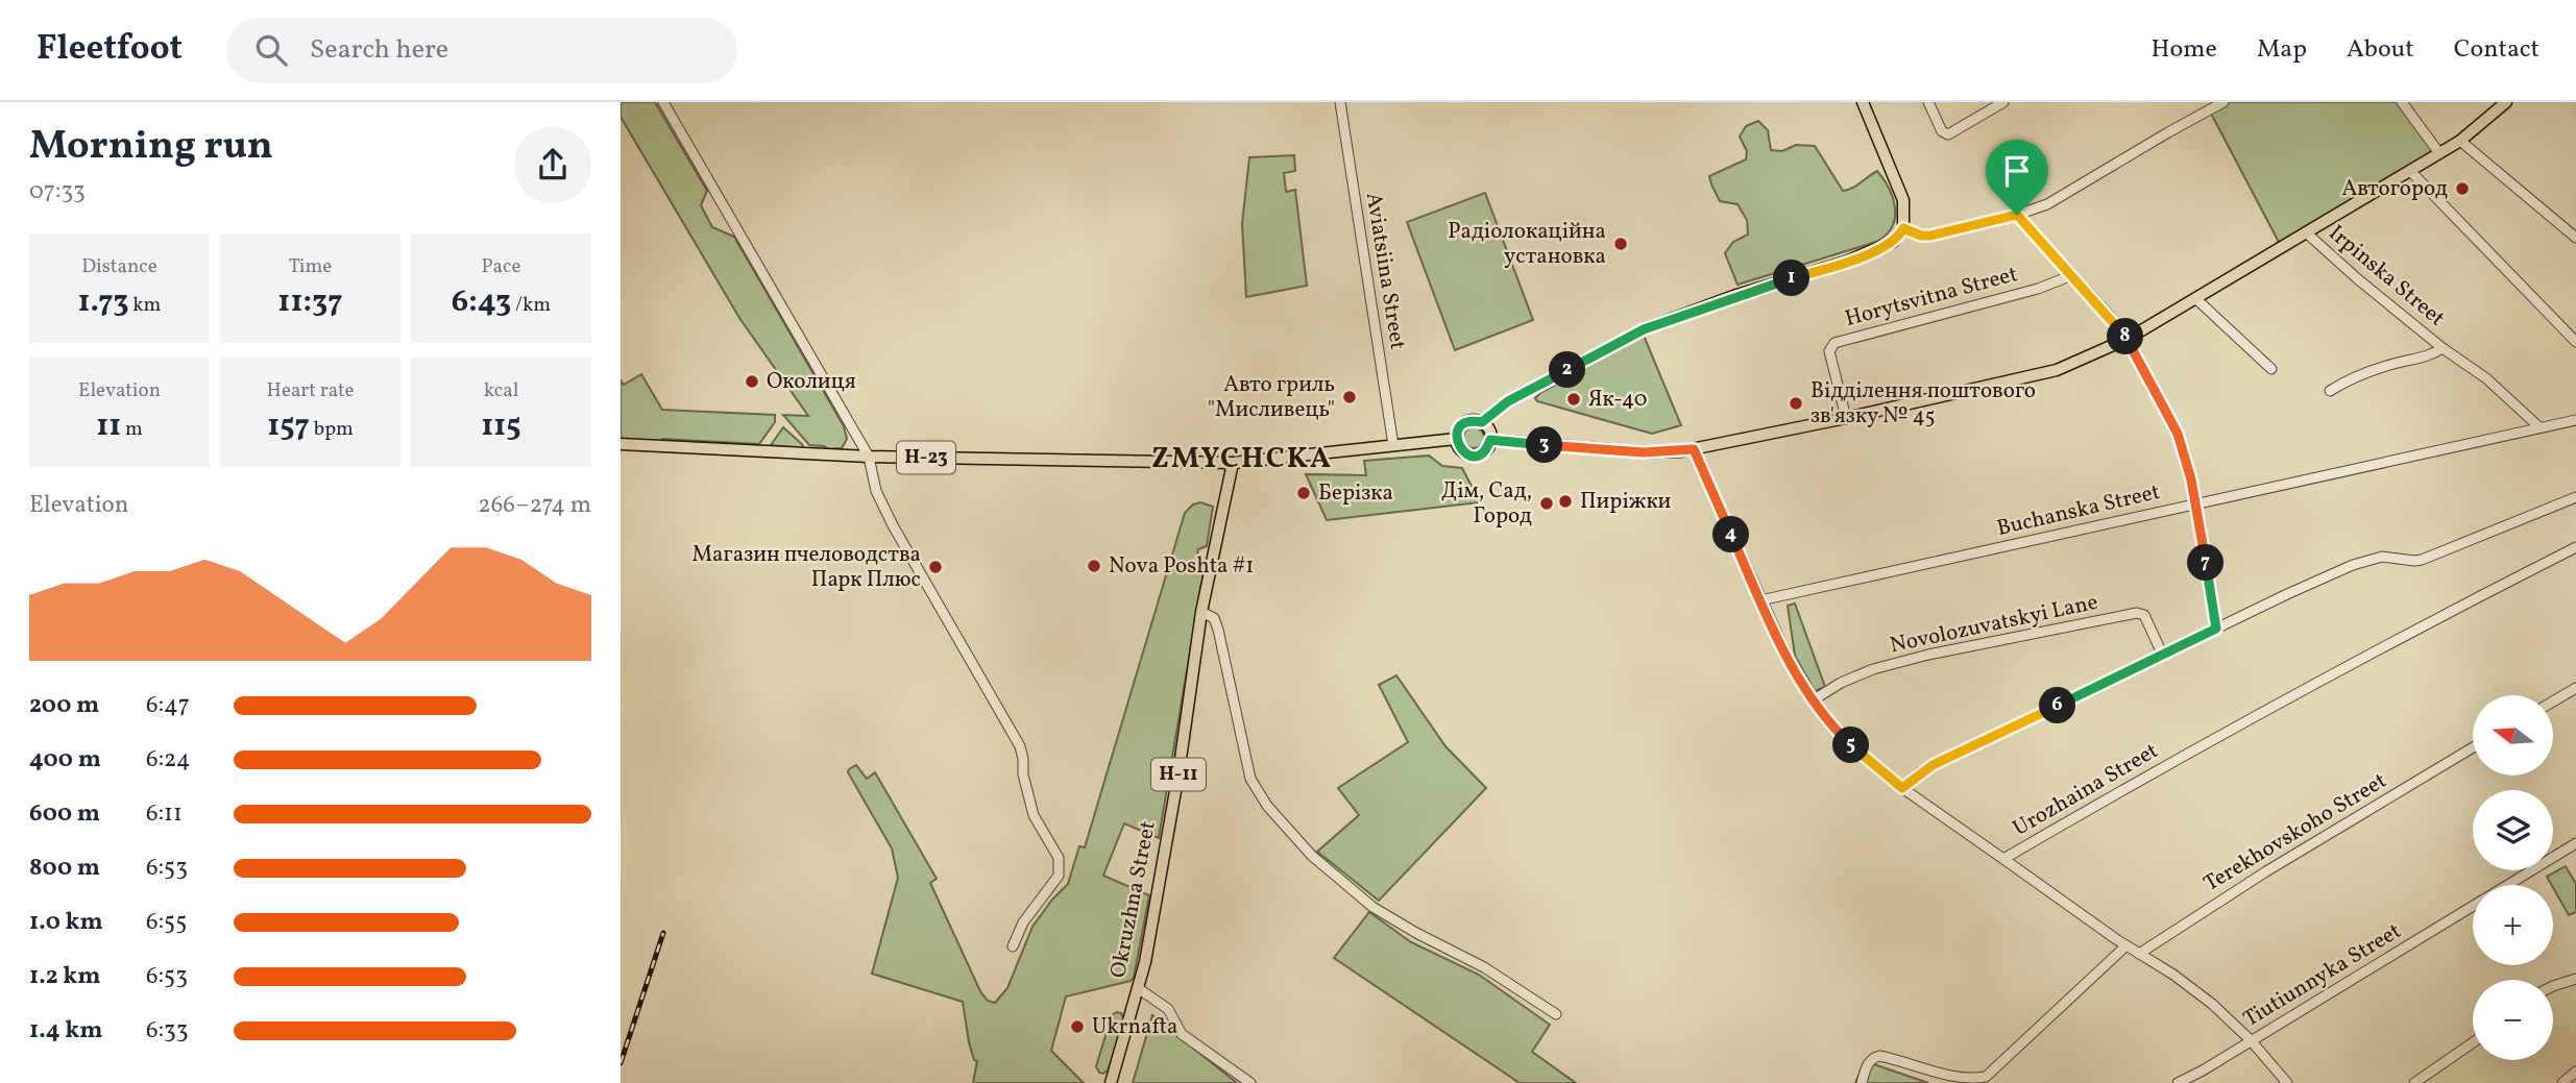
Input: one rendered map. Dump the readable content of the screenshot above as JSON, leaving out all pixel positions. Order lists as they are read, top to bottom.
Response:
{
  "streets": {
    "main road": ["Н-23", "Н-11", "Okruzhna Street"],
    "street": [
      "Aviatsiina Street",
      "Irpinska Street",
      "Horytsvitna Street",
      "Buchanska Street",
      "Novolozuvatskyi Lane",
      "Urozhaina Street",
      "Terekhovskoho Street",
      "Tiutiunnyka Street"
    ]
  },
  "crossings": [
    ["Irpinska Street", "Buchanska Street"],
    ["Н-23", "Okruzhna Street"],
    ["Buchanska Street", "Urozhaina Street"],
    ["Novolozuvatskyi Lane", "Urozhaina Street"]
  ],
  "districts": ["ZMYCHCKA"],
  "places": [
    "Автогород",
    "Радіолокаційна установка",
    "Околиця",
    "Авто гриль \"Мисливець\"",
    "Як-40",
    "Відділення поштового зв'язку № 45",
    "Берізка",
    "Пиріжки",
    "Дім, Сад, Город",
    "Nova Poshta #1",
    "Магазин пчеловодства Парк Плюс",
    "Ukrnafta"
  ],
  "north": "left",
  "page": {
    "header": "Fleetfoot",
    "search": "Search here",
    "nav": [
      "Home",
      "Map",
      "About",
      "Contact"
    ],
    "heading": ["Morning run", "07:33"],
    "stats": [
      ["Distance", "1.73 km"],
      ["Time", "11:37"],
      ["Pace", "6:43 /km"],
      ["Elevation", "11 m"],
      ["Heart rate", "157 bpm"],
      ["kcal", "115"]
    ],
    "pins": [
      "1",
      "8",
      "2",
      "3",
      "4",
      "7",
      "6",
      "5"
    ],
    "chart": ["Elevation", "266–274 m"],
    "list": [
      {
        "name": "200 m",
        "note": "6:47"
      },
      {
        "name": "400 m",
        "note": "6:24"
      },
      {
        "name": "600 m",
        "note": "6:11"
      },
      {
        "name": "800 m",
        "note": "6:53"
      },
      {
        "name": "1.0 km",
        "note": "6:55"
      },
      {
        "name": "1.2 km",
        "note": "6:53"
      },
      {
        "name": "1.4 km",
        "note": "6:33"
      }
    ],
    "map_buttons": ["+", "−"]
  }
}
